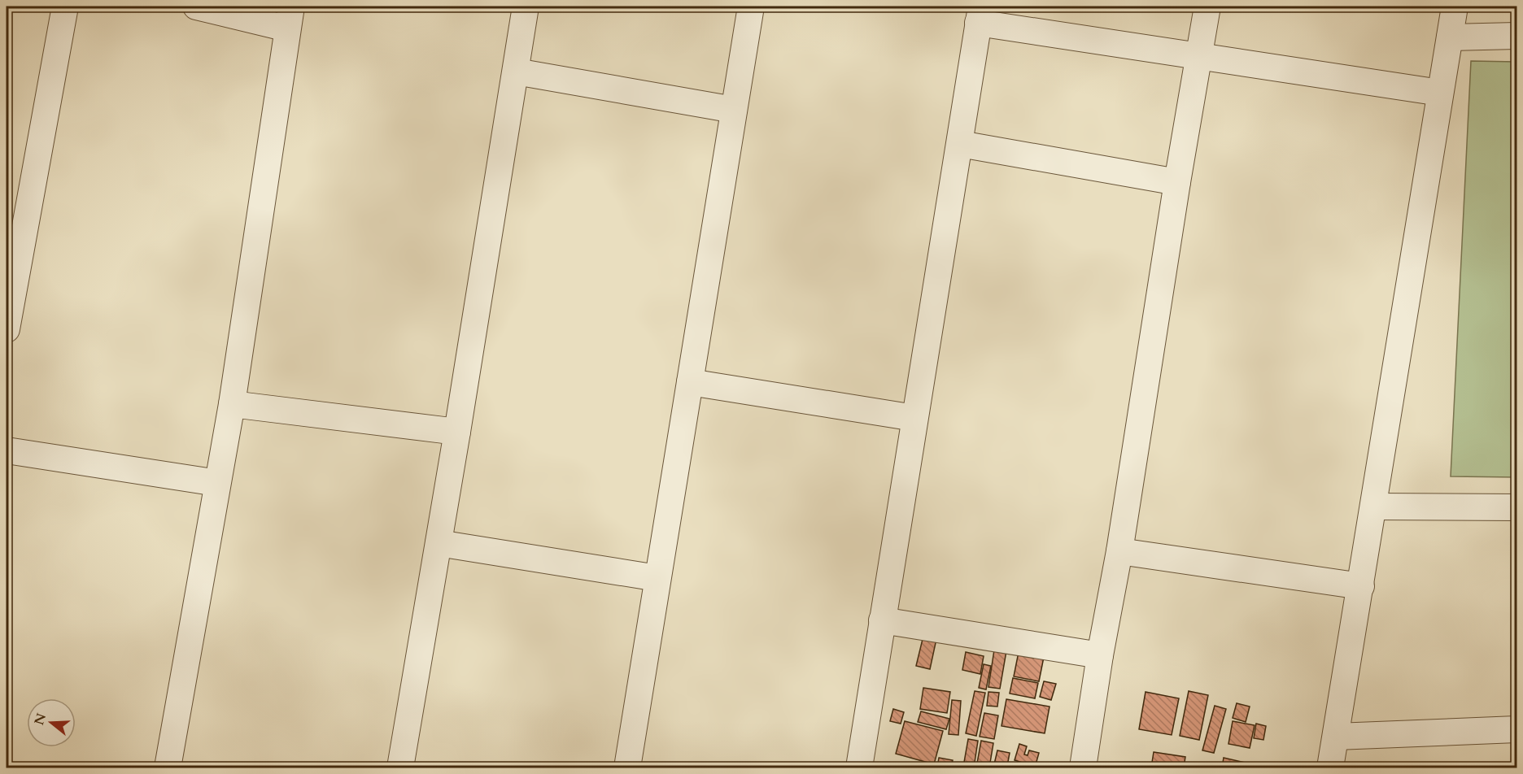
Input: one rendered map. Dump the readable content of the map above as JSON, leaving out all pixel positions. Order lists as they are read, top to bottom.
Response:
{
  "north": "left"
}
